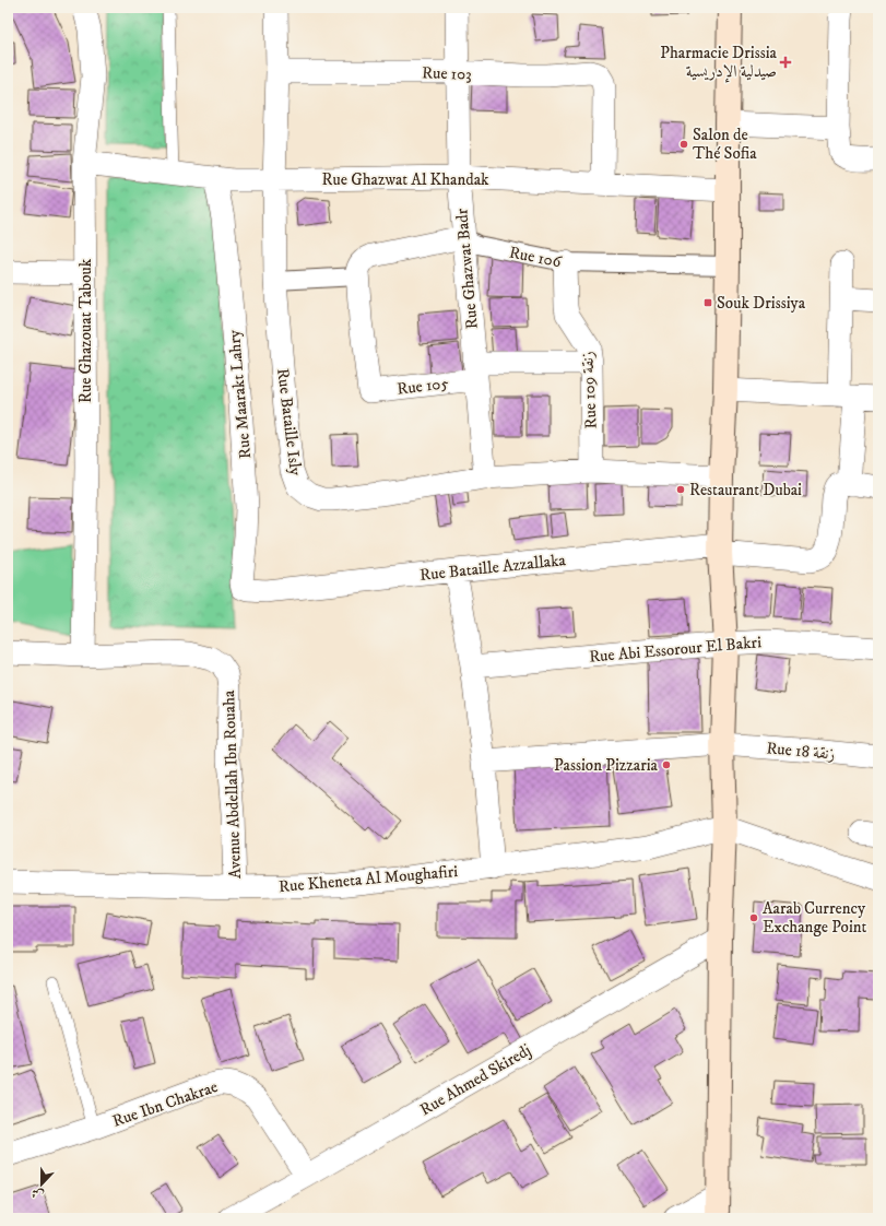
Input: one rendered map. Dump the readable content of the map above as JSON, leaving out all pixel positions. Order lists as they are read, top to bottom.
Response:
{
  "streets": {
    "street": [
      "Rue 103",
      "Rue Ghazwat Al Khandak",
      "Rue 106",
      "Rue Ghazwat Badr",
      "Rue Ghazouat Tabouk",
      "Rue 105",
      "Rue 109 زنقة",
      "Rue Maarakt Lahry",
      "Rue Bataille Isly",
      "Rue Bataille Azzallaka",
      "Rue Abi Essorour El Bakri",
      "Rue 18 زنقة",
      "Avenue Abdellah Ibn Rouaha",
      "Rue Kheneta Al Moughafiri",
      "Rue Ahmed Skiredj",
      "Rue Ibn Chakrae"
    ]
  },
  "crossings": [
    ["Rue 103", "Rue Ghazwat Al Khandak"],
    ["Rue 103", "Rue Ghazwat Badr"],
    ["Rue 103", "Rue Bataille Isly"],
    ["Rue Ghazwat Al Khandak", "Rue Ghazwat Badr"],
    ["Rue Ghazwat Al Khandak", "Rue Ghazouat Tabouk"],
    ["Rue Ghazwat Al Khandak", "Rue Maarakt Lahry"],
    ["Rue Ghazwat Al Khandak", "Rue Bataille Isly"],
    ["Rue 106", "Rue Ghazwat Badr"],
    ["Rue 106", "Rue 109 زنقة"],
    ["Rue Ghazwat Badr", "Rue 105"],
    ["Rue Ghazwat Badr", "Rue Bataille Isly"],
    ["Rue Ghazouat Tabouk", "Avenue Abdellah Ibn Rouaha"],
    ["Rue 105", "Rue 109 زنقة"],
    ["Rue 109 زنقة", "Rue Bataille Isly"],
    ["Rue Maarakt Lahry", "Rue Bataille Azzallaka"],
    ["Avenue Abdellah Ibn Rouaha", "Rue Kheneta Al Moughafiri"],
    ["Rue Ahmed Skiredj", "Rue Ibn Chakrae"]
  ],
  "places": {
    "health": ["Pharmacie Drissia صيدلية الإدريسية"],
    "other": [
      "Salon de Thé Sofia",
      "Restaurant Dubai",
      "Passion Pizzaria",
      "Aarab Currency Exchange Point"
    ],
    "transit": ["Souk Drissiya"]
  },
  "north": "bottom"
}
